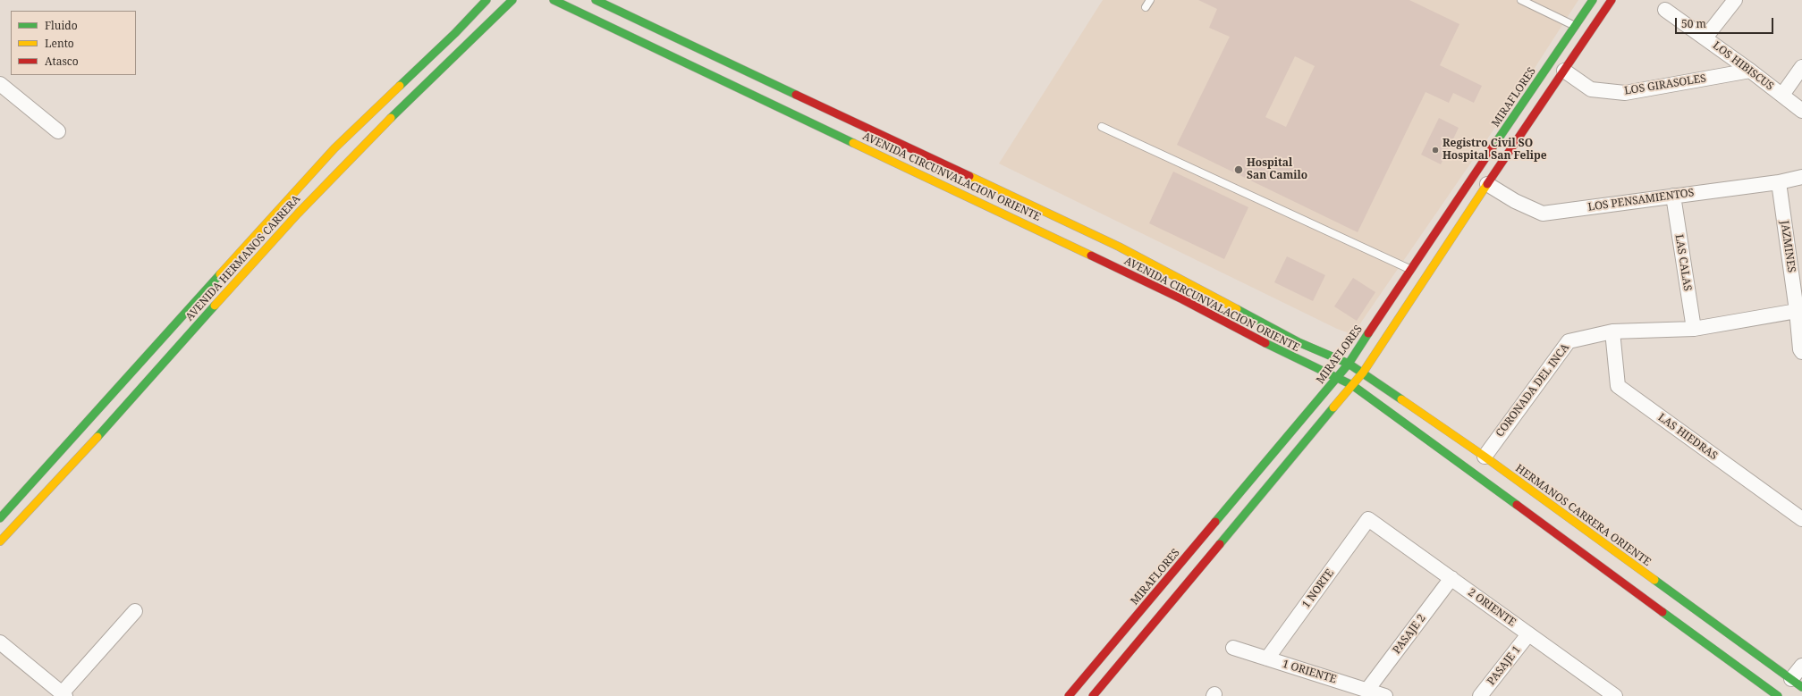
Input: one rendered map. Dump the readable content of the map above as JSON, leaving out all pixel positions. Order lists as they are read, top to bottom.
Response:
{
  "streets": {
    "street": [
      "LOS HIBISCUS",
      "LOS GIRASOLES",
      "MIRAFLORES",
      "AVENIDA CIRCUNVALACION ORIENTE",
      "LOS PENSAMIENTOS",
      "JAZMINES",
      "AVENIDA HERMANOS CARRERA",
      "LAS CALAS",
      "CORONADA DEL INCA",
      "LAS HIEDRAS",
      "HERMANOS CARRERA ORIENTE",
      "1 NORTE",
      "2 ORIENTE",
      "PASAJE 2",
      "PASAJE 1",
      "1 ORIENTE"
    ]
  },
  "crossings": [
    ["LOS HIBISCUS", "LOS GIRASOLES"],
    ["MIRAFLORES", "AVENIDA CIRCUNVALACION ORIENTE"],
    ["MIRAFLORES", "HERMANOS CARRERA ORIENTE"],
    ["AVENIDA CIRCUNVALACION ORIENTE", "HERMANOS CARRERA ORIENTE"],
    ["LOS PENSAMIENTOS", "JAZMINES"],
    ["LOS PENSAMIENTOS", "LAS CALAS"],
    ["JAZMINES", "CORONADA DEL INCA"],
    ["LAS CALAS", "CORONADA DEL INCA"],
    ["CORONADA DEL INCA", "LAS HIEDRAS"],
    ["CORONADA DEL INCA", "HERMANOS CARRERA ORIENTE"],
    ["1 NORTE", "2 ORIENTE"],
    ["1 NORTE", "1 ORIENTE"],
    ["2 ORIENTE", "PASAJE 2"],
    ["2 ORIENTE", "PASAJE 1"],
    ["PASAJE 2", "1 ORIENTE"]
  ],
  "places": ["Registro Civil SO Hospital San Felipe", "Hospital San Camilo"],
  "legend": ["Fluido", "Lento", "Atasco"],
  "scale_bar": "50 m"
}
